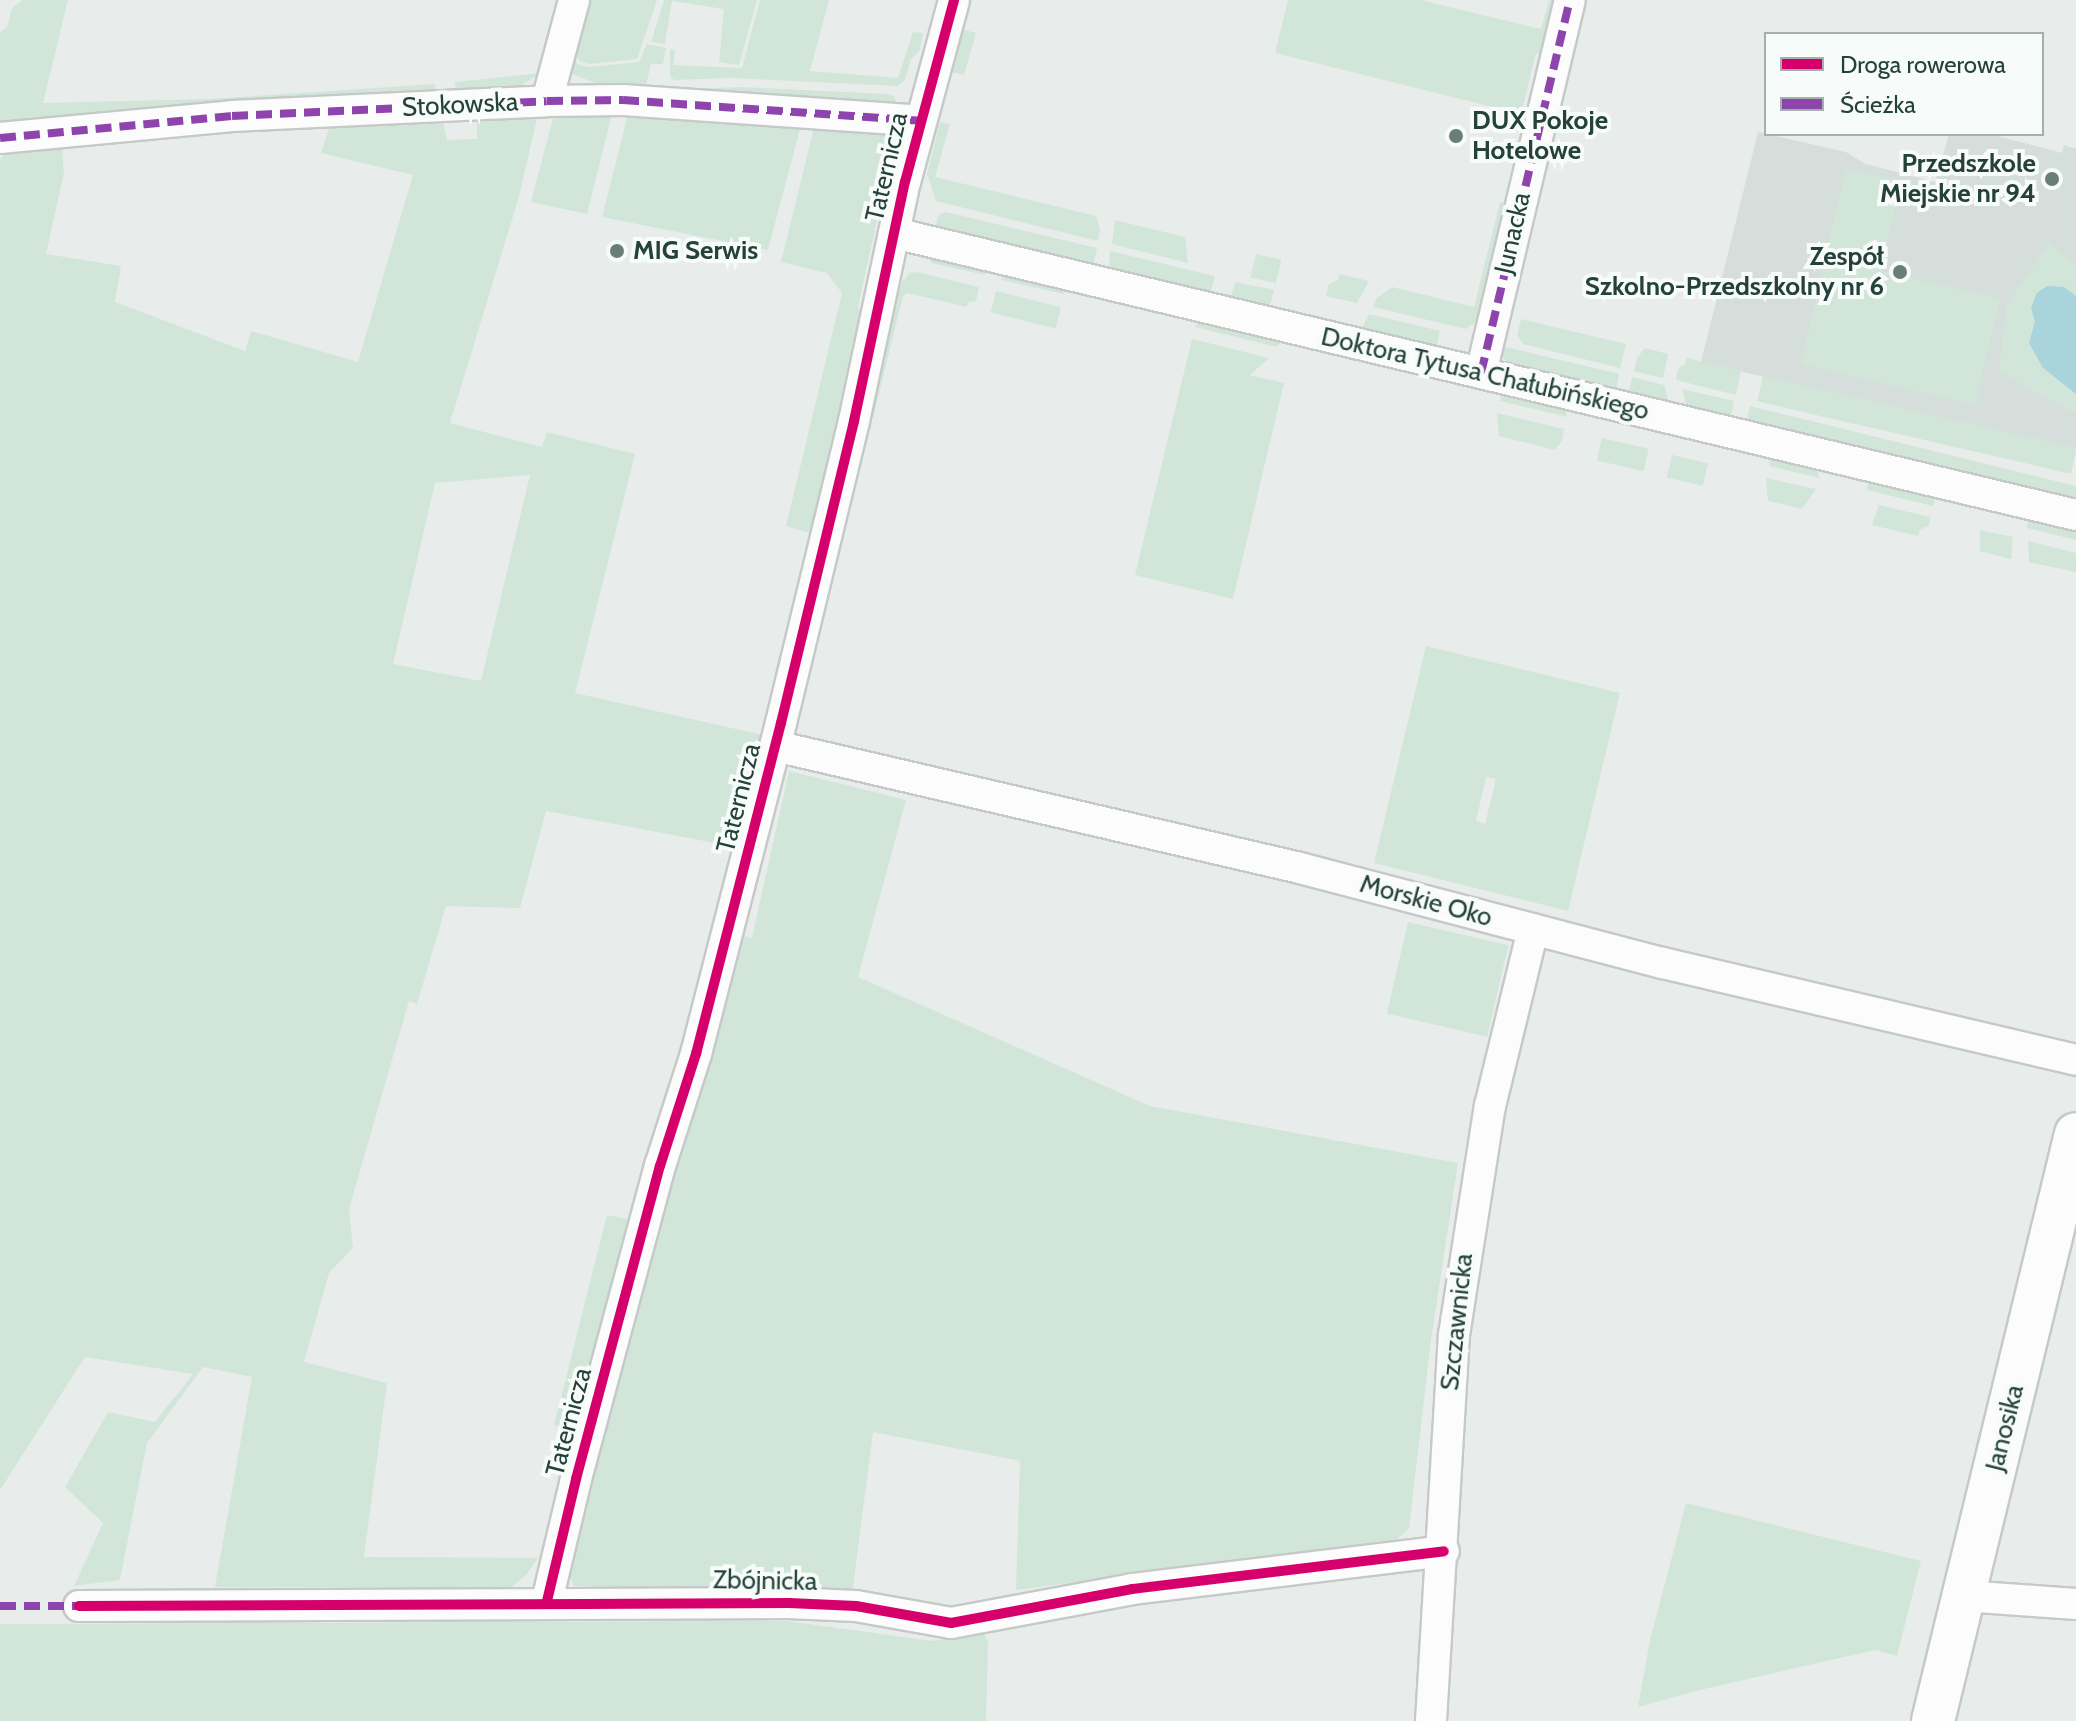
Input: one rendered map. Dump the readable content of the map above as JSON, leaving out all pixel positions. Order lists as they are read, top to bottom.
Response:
{
  "streets": {
    "street": [
      "Stokowska",
      "Taternicza",
      "Junacka",
      "Doktora Tytusa Chałubińskiego",
      "Morskie Oko",
      "Szczawnicka",
      "Janosika",
      "Zbójnicka"
    ]
  },
  "crossings": [
    ["Stokowska", "Taternicza"],
    ["Taternicza", "Doktora Tytusa Chałubińskiego"],
    ["Taternicza", "Morskie Oko"],
    ["Taternicza", "Zbójnicka"],
    ["Junacka", "Doktora Tytusa Chałubińskiego"],
    ["Morskie Oko", "Szczawnicka"],
    ["Szczawnicka", "Zbójnicka"]
  ],
  "places": [
    "DUX Pokoje Hotelowe",
    "Przedszkole Miejskie nr 94",
    "MIG Serwis",
    "Zespół Szkolno-Przedszkolny nr 6"
  ],
  "legend": ["Droga rowerowa", "Ścieżka"]
}
